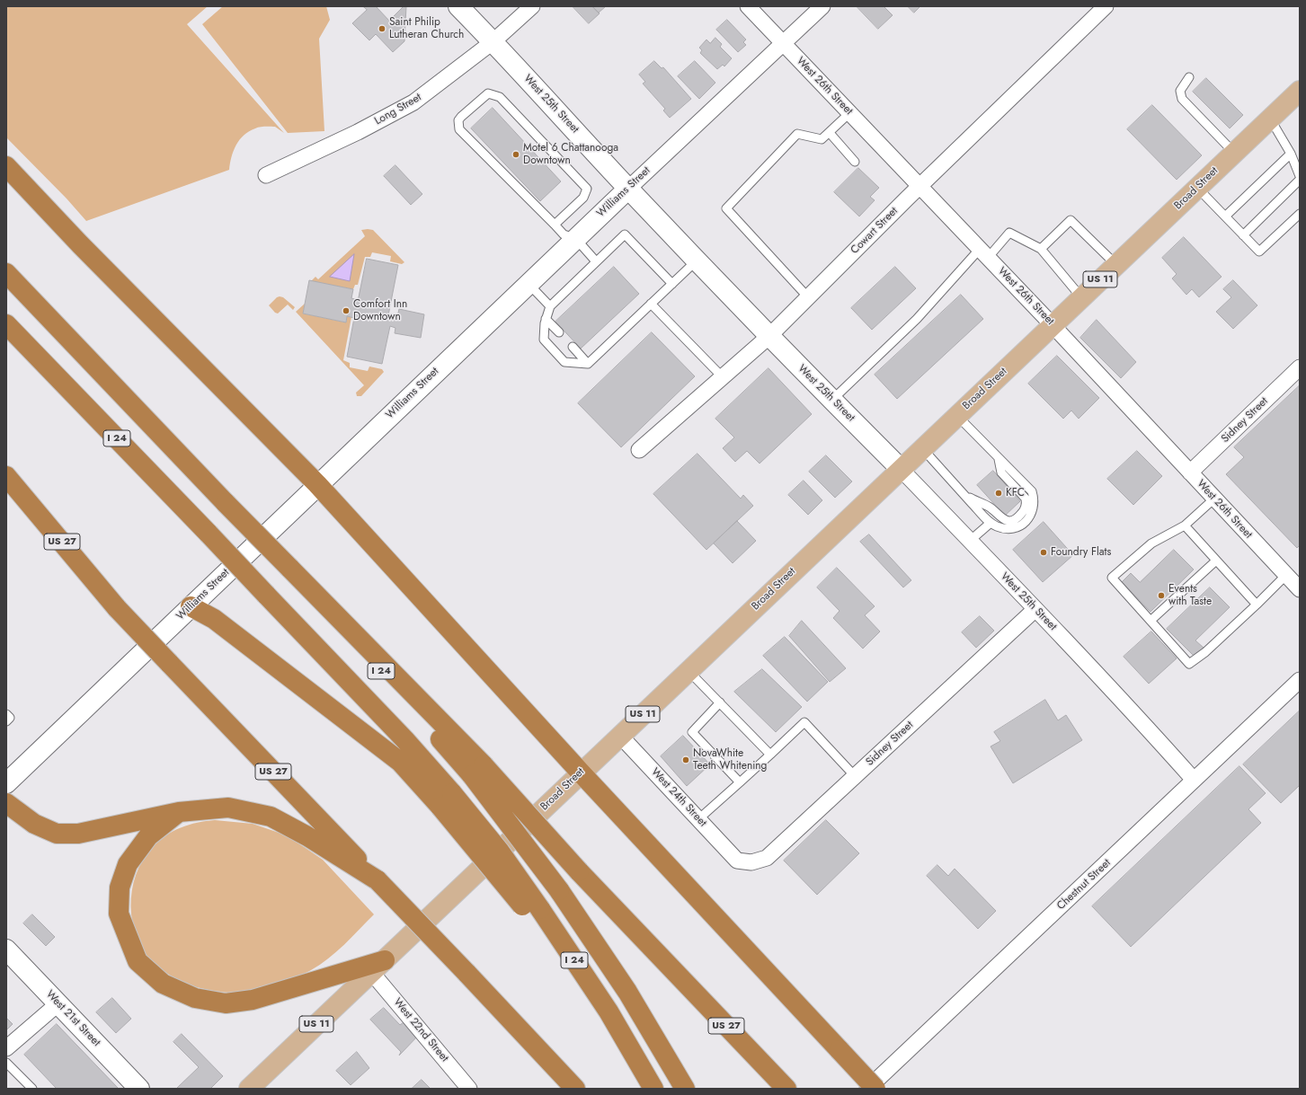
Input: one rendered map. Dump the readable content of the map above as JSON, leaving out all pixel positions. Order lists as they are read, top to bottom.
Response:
{
  "streets": {
    "highway": ["I 24", "US 27"],
    "main road": ["Broad Street", "US 11"],
    "street": [
      "West 26th Street",
      "West 25th Street",
      "Long Street",
      "Williams Street",
      "Cowart Street",
      "Sidney Street",
      "West 24th Street",
      "Chestnut Street",
      "West 21st Street",
      "West 22nd Street"
    ]
  },
  "crossings": [
    ["West 26th Street", "Broad Street"],
    ["West 26th Street", "Williams Street"],
    ["West 26th Street", "Cowart Street"],
    ["West 26th Street", "Sidney Street"],
    ["West 25th Street", "Long Street"],
    ["West 25th Street", "Broad Street"],
    ["West 25th Street", "Williams Street"],
    ["West 25th Street", "Cowart Street"],
    ["West 25th Street", "Sidney Street"],
    ["West 25th Street", "Chestnut Street"],
    ["Broad Street", "West 24th Street"],
    ["Broad Street", "West 22nd Street"],
    ["Sidney Street", "West 24th Street"],
    ["I 24", "US 27"]
  ],
  "places": [
    "Saint Philip Lutheran Church",
    "Motel 6 Chattanooga Downtown",
    "Comfort Inn Downtown",
    "KFC",
    "Foundry Flats",
    "Events with Taste",
    "NovaWhite Teeth Whitening"
  ]
}
